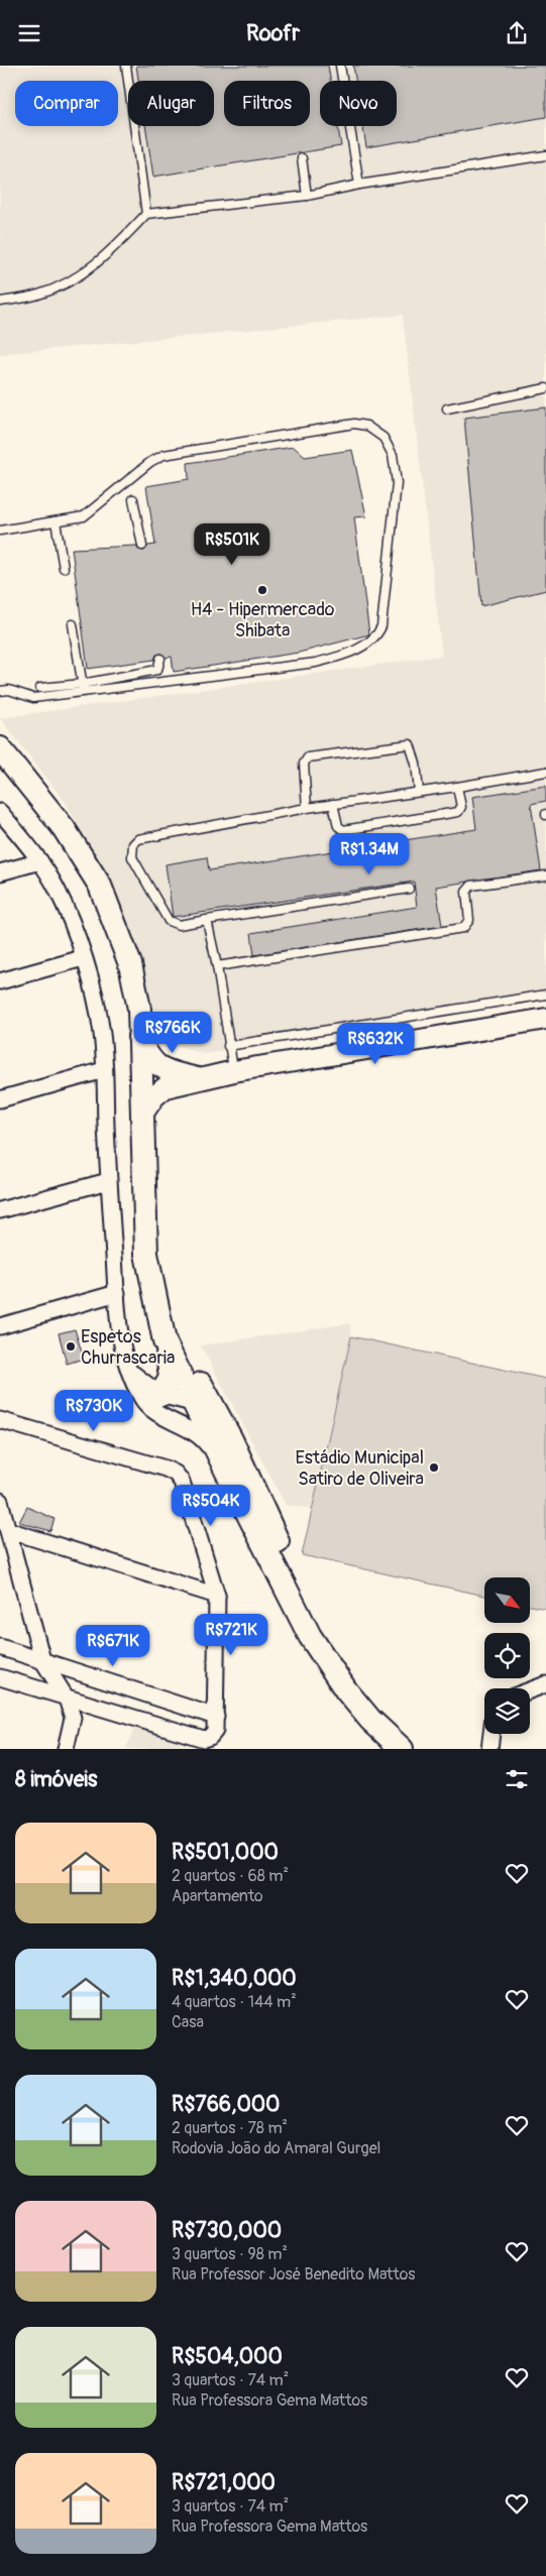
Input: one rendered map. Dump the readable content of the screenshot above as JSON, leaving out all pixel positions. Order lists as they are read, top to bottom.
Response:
{
  "places": ["H4 - Hipermercado Shibata", "Espetos Churrascaria", "Estádio Municipal Satiro de Oliveira"],
  "north": "bottom right",
  "page": {
    "header": "Roofr",
    "chip": [
      "Comprar",
      "Alugar",
      "Filtros",
      "Novo"
    ],
    "price": [
      "R$501K",
      "R$1.34M",
      "R$766K",
      "R$632K",
      "R$730K",
      "R$504K",
      "R$721K",
      "R$671K"
    ],
    "heading": "8 imóveis",
    "list": [
      {
        "name": "R$501,000",
        "note": "2 quartos · 68 m² · Apartamento"
      },
      {
        "name": "R$1,340,000",
        "note": "4 quartos · 144 m² · Casa"
      },
      {
        "name": "R$766,000",
        "note": "2 quartos · 78 m² · Rodovia João do Amaral Gurgel"
      },
      {
        "name": "R$730,000",
        "note": "3 quartos · 98 m² · Rua Professor José Benedito Mattos"
      },
      {
        "name": "R$504,000",
        "note": "3 quartos · 74 m² · Rua Professora Gema Mattos"
      },
      {
        "name": "R$721,000",
        "note": "3 quartos · 74 m² · Rua Professora Gema Mattos"
      }
    ]
  }
}
